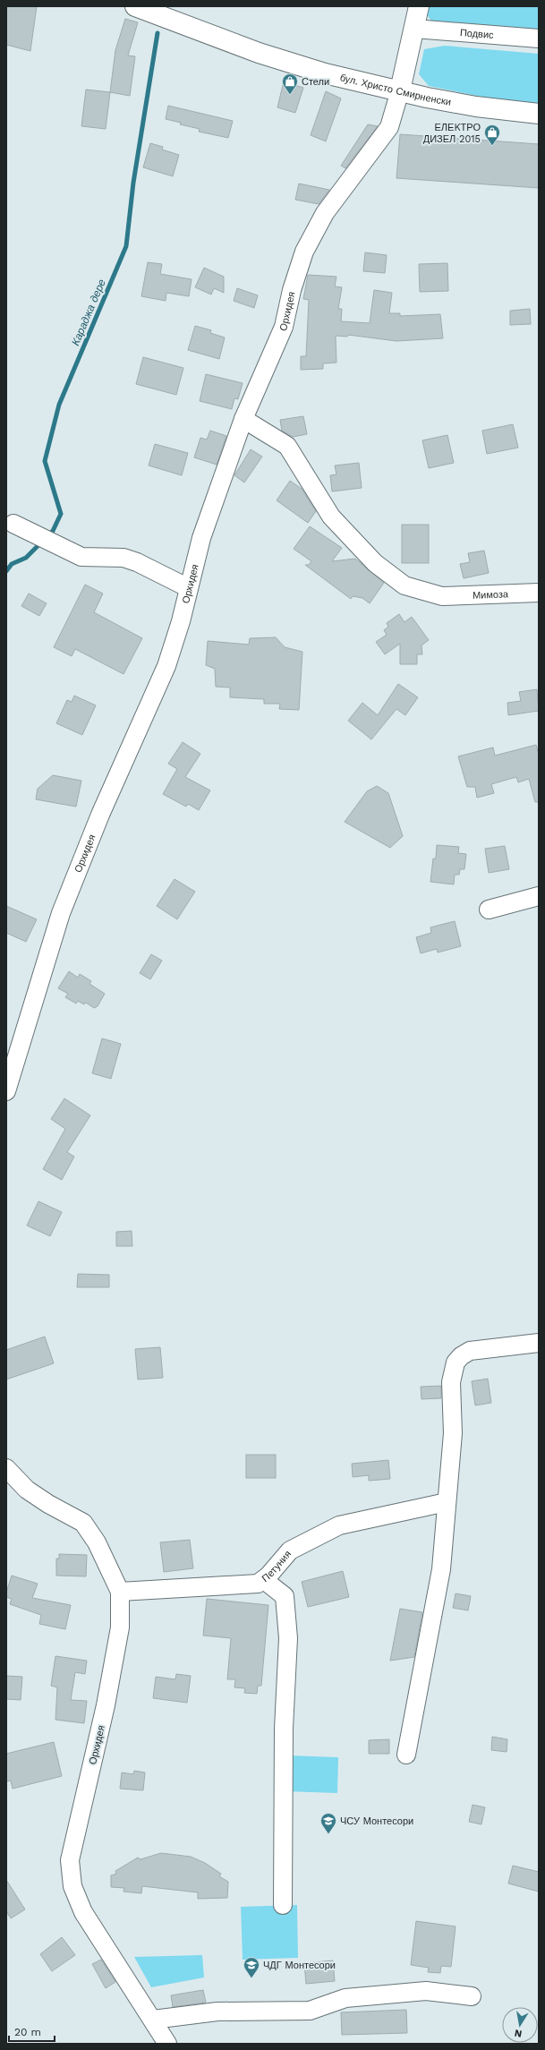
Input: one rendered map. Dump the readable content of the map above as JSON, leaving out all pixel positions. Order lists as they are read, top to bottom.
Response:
{
  "streets": {
    "main road": ["бул. Христо Смирненски"],
    "street": [
      "Подвис",
      "Орхидея",
      "Мимоза",
      "Петуния"
    ]
  },
  "crossings": [
    ["бул. Христо Смирненски", "Орхидея"],
    ["Орхидея", "Мимоза"],
    ["Орхидея", "Петуния"]
  ],
  "water": ["Караджа дере"],
  "places": {
    "shop": ["Стели", "ЕЛЕKТРО ДИЗЕЛ 2015"],
    "school or university": ["ЧСУ Монтесори", "ЧДГ Монтесори"]
  },
  "scale_bar": "20 m",
  "north": "bottom"
}
